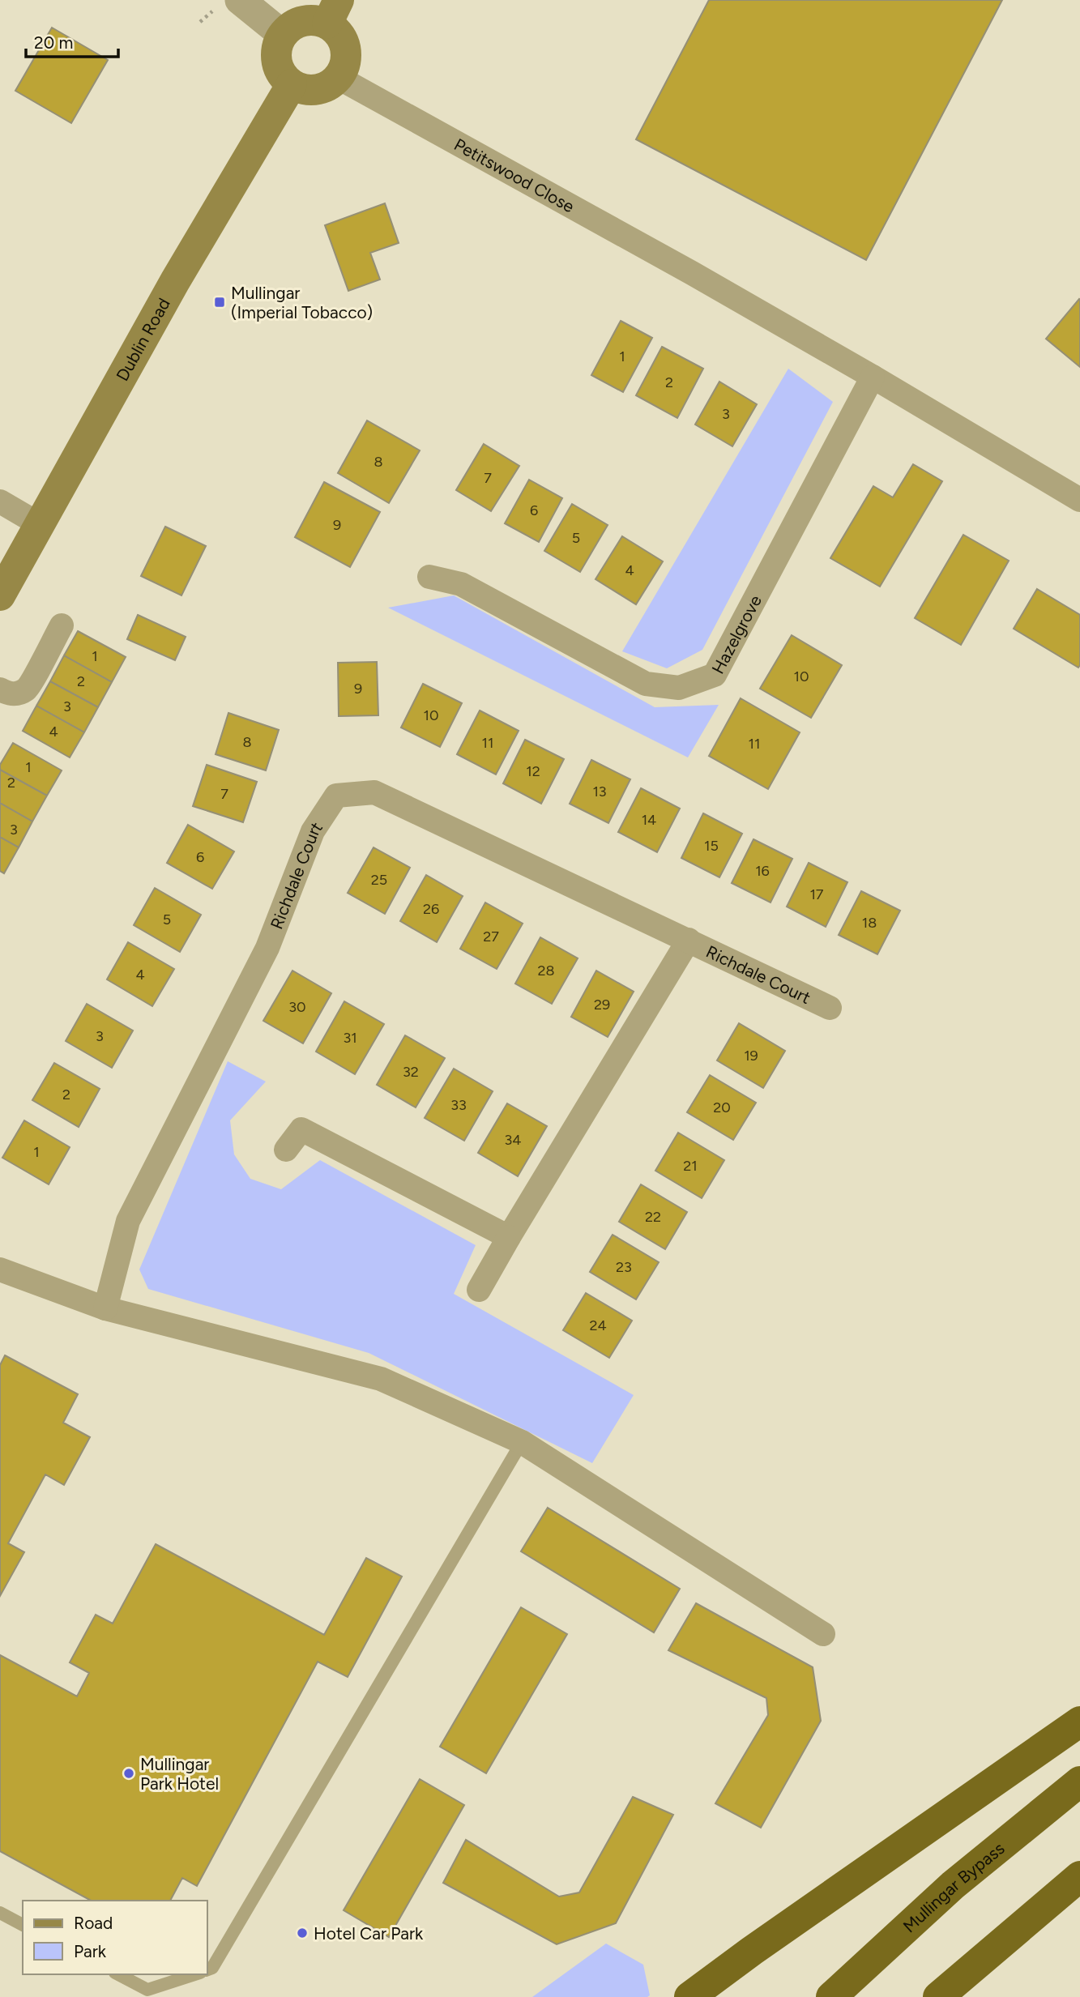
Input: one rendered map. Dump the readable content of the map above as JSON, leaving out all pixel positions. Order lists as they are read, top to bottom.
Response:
{
  "streets": {
    "highway": ["Mullingar Bypass"],
    "main road": ["Dublin Road"],
    "street": ["Petitswood Close", "Hazelgrove", "Richdale Court"]
  },
  "crossings": [
    ["Petitswood Close", "Dublin Road"],
    ["Petitswood Close", "Hazelgrove"]
  ],
  "places": {
    "transit": ["Mullingar (Imperial Tobacco)"],
    "other": ["Mullingar Park Hotel", "Hotel Car Park"]
  },
  "house_numbers": [
    "1",
    "2",
    "3",
    "8",
    "7",
    "6",
    "9",
    "5",
    "4",
    "1",
    "10",
    "2",
    "9",
    "3",
    "10",
    "4",
    "8",
    "11",
    "11",
    "1",
    "12",
    "2",
    "13",
    "7",
    "14",
    "3",
    "15",
    "6",
    "16",
    "25",
    "17",
    "26",
    "5",
    "18",
    "27",
    "28",
    "4",
    "29",
    "30",
    "3",
    "31",
    "19",
    "32",
    "2",
    "33",
    "20",
    "34",
    "1",
    "21",
    "22",
    "23",
    "24"
  ],
  "legend": ["Road", "Park"],
  "scale_bar": "20 m"
}
